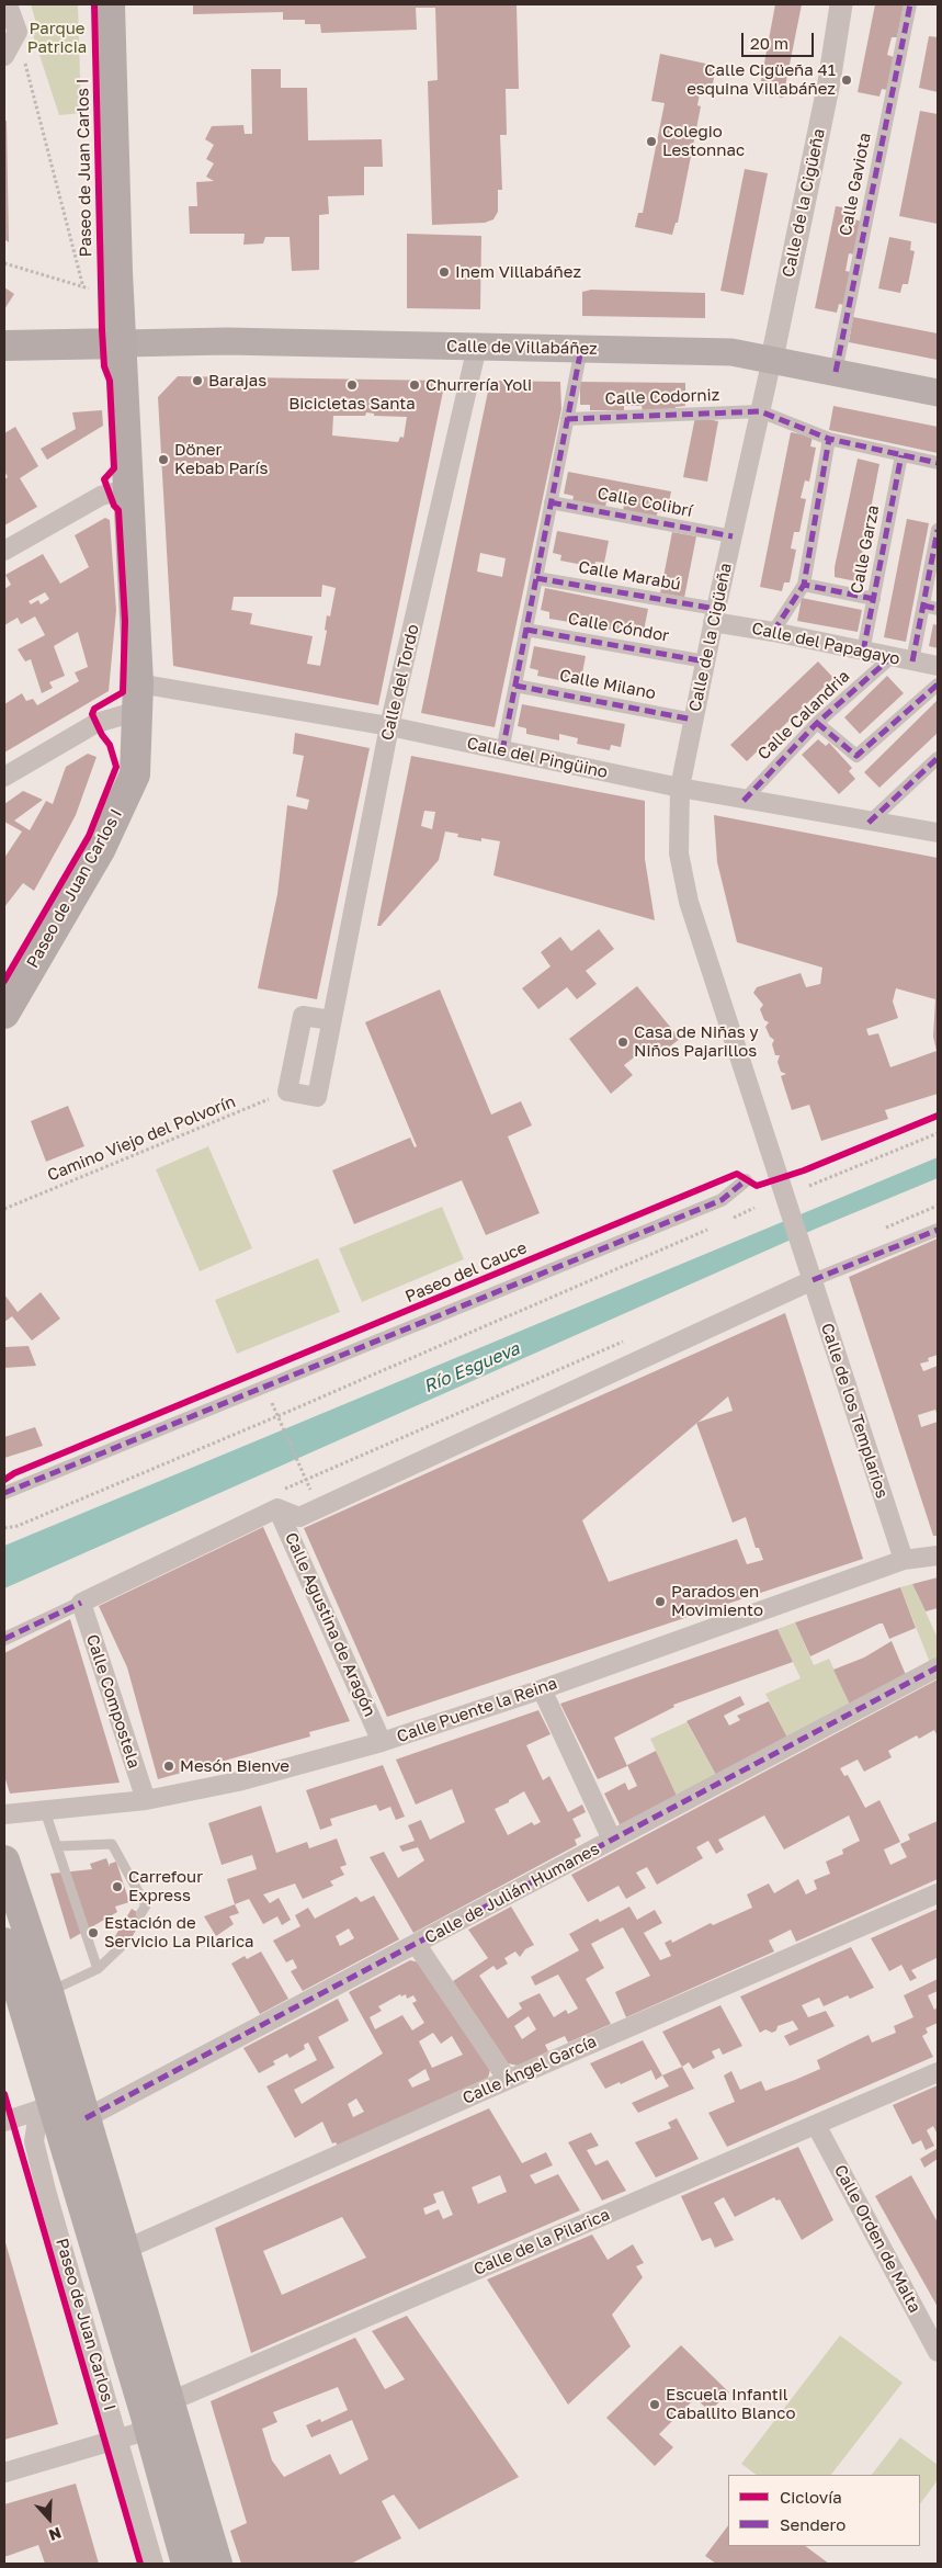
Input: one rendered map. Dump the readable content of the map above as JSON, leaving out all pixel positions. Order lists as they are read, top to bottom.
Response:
{
  "streets": {
    "main road": ["Paseo de Juan Carlos I", "Calle de Villabáñez"],
    "street": [
      "Calle Gaviota",
      "Calle de la Cigüeña",
      "Calle Codorniz",
      "Calle Colibrí",
      "Calle Garza",
      "Calle Marabú",
      "Calle Cóndor",
      "Calle del Papagayo",
      "Calle del Tordo",
      "Calle Milano",
      "Calle Calandria",
      "Calle del Pingüino",
      "Paseo del Cauce",
      "Calle de los Templarios",
      "Calle Agustina de Aragón",
      "Calle Compostela",
      "Calle Puente la Reina",
      "Calle de Julián Humanes",
      "Calle Ángel García",
      "Calle Orden de Malta",
      "Calle de la Pilarica"
    ],
    "path": ["Camino Viejo del Polvorín"]
  },
  "crossings": [
    ["Paseo de Juan Carlos I", "Calle de Villabáñez"],
    ["Paseo de Juan Carlos I", "Calle del Pingüino"],
    ["Paseo de Juan Carlos I", "Calle de Julián Humanes"],
    ["Paseo de Juan Carlos I", "Calle Ángel García"],
    ["Paseo de Juan Carlos I", "Calle de la Pilarica"],
    ["Calle Gaviota", "Calle de Villabáñez"],
    ["Calle de la Cigüeña", "Calle de Villabáñez"],
    ["Calle de la Cigüeña", "Calle Codorniz"],
    ["Calle de la Cigüeña", "Calle Colibrí"],
    ["Calle de la Cigüeña", "Calle Marabú"],
    ["Calle de la Cigüeña", "Calle Cóndor"],
    ["Calle de la Cigüeña", "Calle del Papagayo"],
    ["Calle de la Cigüeña", "Calle Milano"],
    ["Calle de la Cigüeña", "Calle del Pingüino"],
    ["Calle de la Cigüeña", "Calle de los Templarios"],
    ["Calle de Villabáñez", "Calle del Tordo"],
    ["Calle Garza", "Calle del Papagayo"],
    ["Calle Marabú", "Calle del Papagayo"],
    ["Calle del Papagayo", "Calle Calandria"],
    ["Calle del Tordo", "Calle del Pingüino"],
    ["Calle del Tordo", "Camino Viejo del Polvorín"],
    ["Calle Calandria", "Calle del Pingüino"],
    ["Calle de los Templarios", "Calle Puente la Reina"],
    ["Calle Agustina de Aragón", "Calle Puente la Reina"],
    ["Calle Compostela", "Calle Puente la Reina"],
    ["Calle Orden de Malta", "Calle de la Pilarica"]
  ],
  "water": ["Río Esgueva"],
  "parks": ["Parque Patricia"],
  "places": [
    "Calle Cigüeña 41 esquina Villabáñez",
    "Colegio Lestonnac",
    "Inem Villabáñez",
    "Barajas",
    "Bicicletas Santa",
    "Churrería Yoli",
    "Döner Kebab París",
    "Casa de Niñas y Niños Pajarillos",
    "Parados en Movimiento",
    "Mesón Bienve",
    "Carrefour Express",
    "Estación de Servicio La Pilarica",
    "Escuela Infantil Caballito Blanco"
  ],
  "legend": ["Ciclovía", "Sendero"],
  "scale_bar": "20 m",
  "north": "bottom"
}
